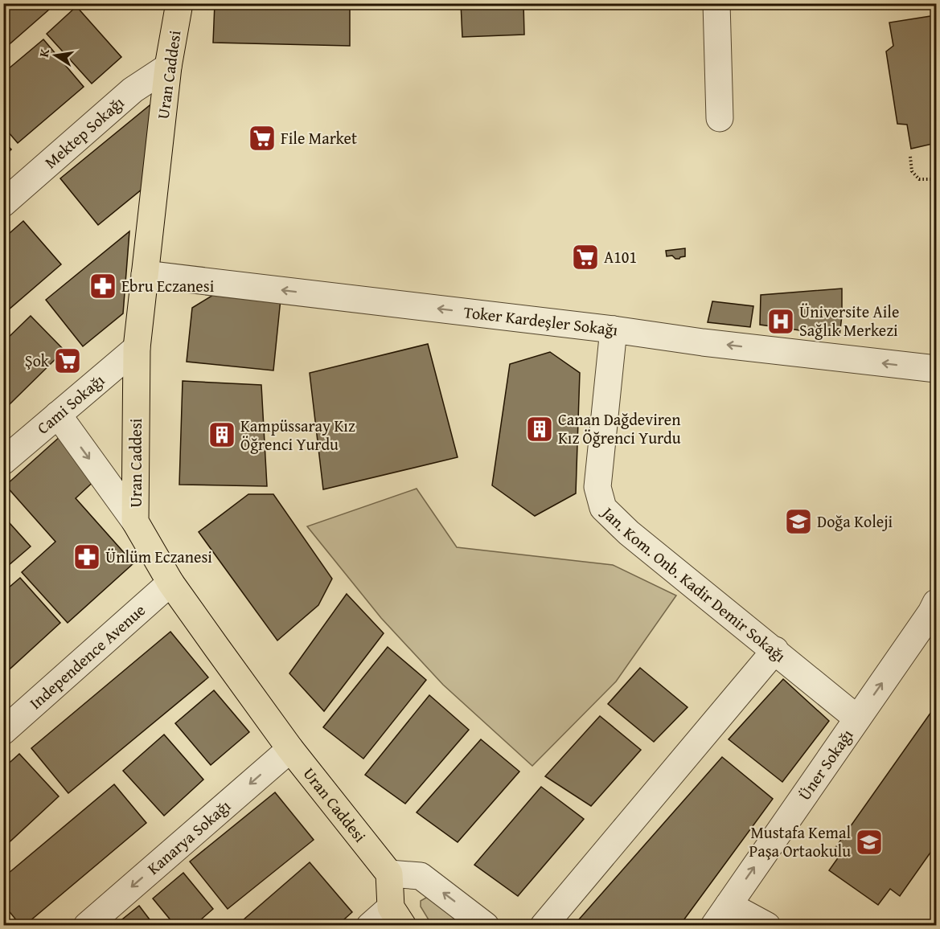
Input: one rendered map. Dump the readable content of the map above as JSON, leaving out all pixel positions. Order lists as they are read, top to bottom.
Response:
{
  "streets": {
    "main road": ["Uran Caddesi"],
    "street": [
      "Mektep Sokağı",
      "Toker Kardeşler Sokağı",
      "Cami Sokağı",
      "Jan. Kom. Onb. Kadir Demir Sokağı",
      "Independence Avenue",
      "Üner Sokağı",
      "Kanarya Sokağı"
    ]
  },
  "crossings": [
    ["Uran Caddesi", "Mektep Sokağı"],
    ["Uran Caddesi", "Toker Kardeşler Sokağı"],
    ["Uran Caddesi", "Cami Sokağı"],
    ["Uran Caddesi", "Independence Avenue"],
    ["Uran Caddesi", "Kanarya Sokağı"],
    ["Toker Kardeşler Sokağı", "Jan. Kom. Onb. Kadir Demir Sokağı"],
    ["Jan. Kom. Onb. Kadir Demir Sokağı", "Üner Sokağı"]
  ],
  "one_way": ["Toker Kardeşler Sokağı", "Kanarya Sokağı"],
  "places": {
    "supermarket": ["File Market", "A101", "Şok"],
    "pharmacy": ["Ebru Eczanesi", "Ünlüm Eczanesi"],
    "hospital": ["Üniversite Aile Sağlık Merkezi"],
    "building": ["Canan Dağdeviren Kız Öğrenci Yurdu", "Kampüssaray Kız Öğrenci Yurdu"],
    "school or university": ["Doğa Koleji", "Mustafa Kemal Paşa Ortaokulu"]
  },
  "north": "left"
}
